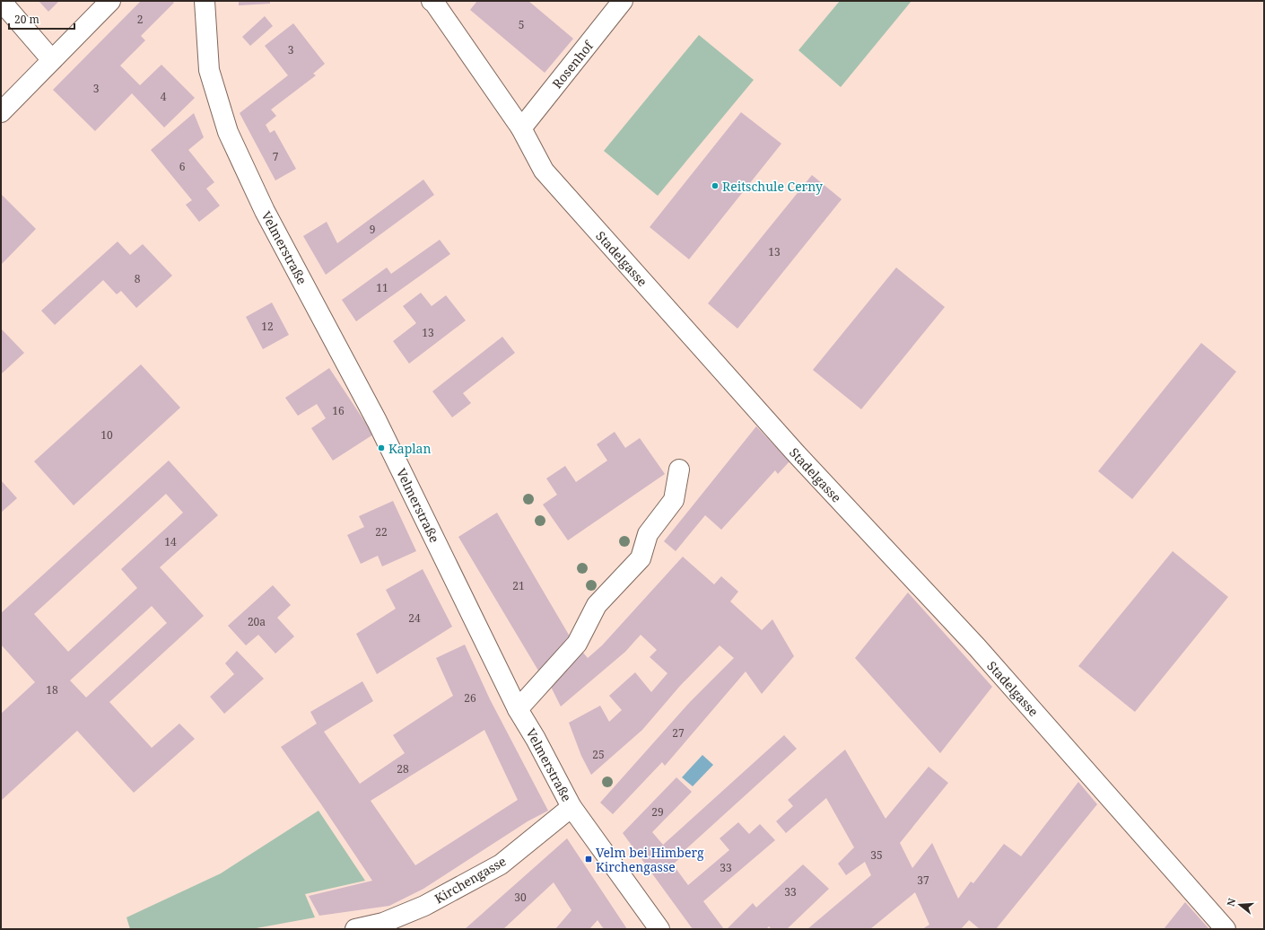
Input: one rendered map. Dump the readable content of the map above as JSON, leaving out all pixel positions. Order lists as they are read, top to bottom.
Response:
{
  "streets": {
    "street": [
      "Rosenhof",
      "Velmerstraße",
      "Stadelgasse",
      "Kirchengasse"
    ]
  },
  "crossings": [
    ["Rosenhof", "Stadelgasse"],
    ["Velmerstraße", "Kirchengasse"]
  ],
  "places": {
    "other": ["Reitschule Cerny", "Kaplan"],
    "transit": ["Velm bei Himberg Kirchengasse"]
  },
  "house_numbers": [
    "2",
    "5",
    "3",
    "3",
    "4",
    "7",
    "6",
    "9",
    "13",
    "8",
    "11",
    "12",
    "13",
    "16",
    "10",
    "22",
    "14",
    "21",
    "24",
    "20a",
    "18",
    "26",
    "27",
    "25",
    "28",
    "29",
    "35",
    "33",
    "37",
    "33",
    "30"
  ],
  "scale_bar": "20 m",
  "north": "left"
}
